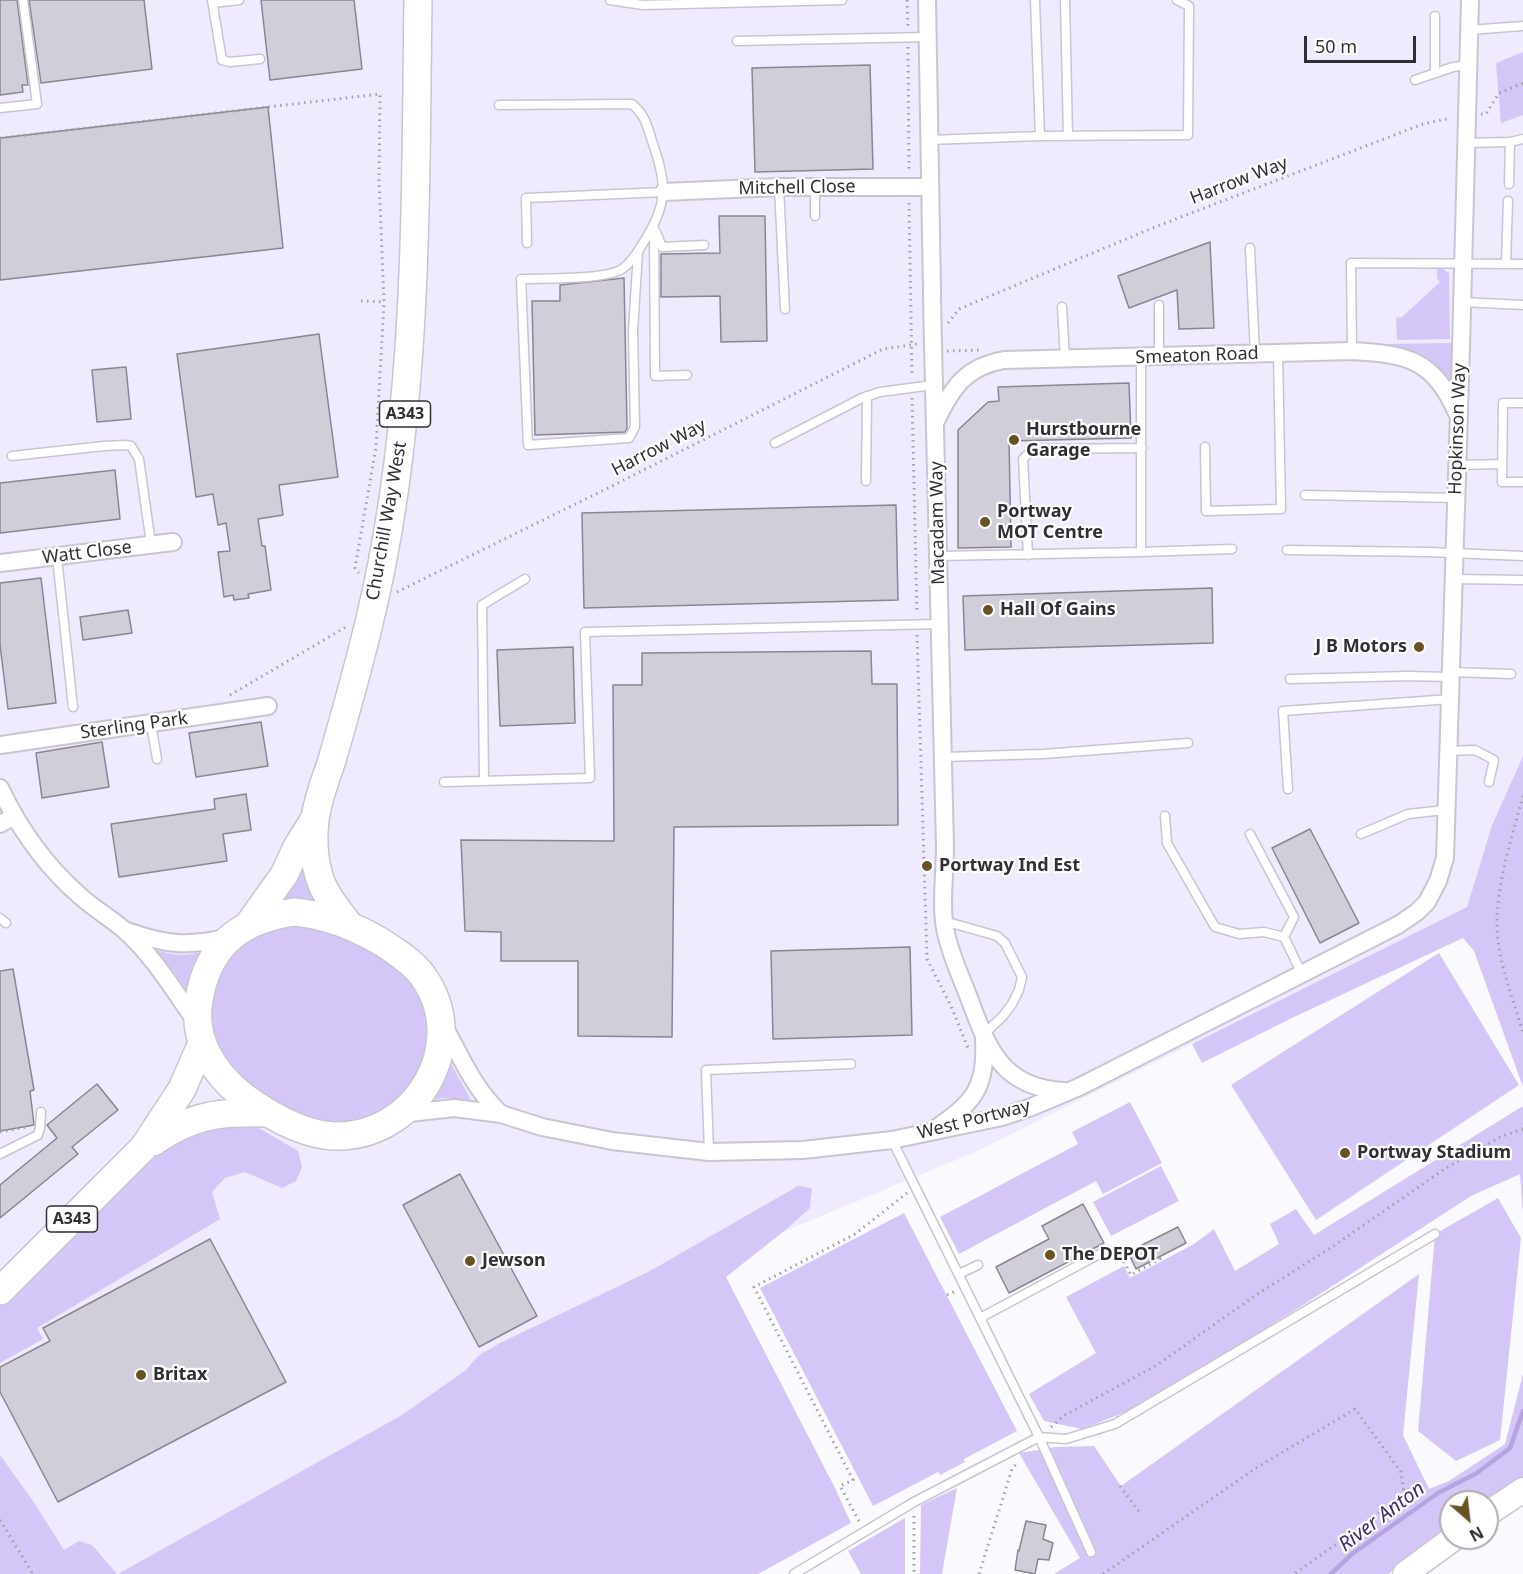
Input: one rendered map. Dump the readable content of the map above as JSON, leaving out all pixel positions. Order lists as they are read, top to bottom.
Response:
{
  "streets": {
    "main road": ["A343", "Churchill Way West"],
    "street": [
      "Mitchell Close",
      "Smeaton Road",
      "Hopkinson Way",
      "Macadam Way",
      "Watt Close",
      "Sterling Park",
      "West Portway"
    ],
    "path": ["Harrow Way"]
  },
  "crossings": [
    ["Harrow Way", "Hopkinson Way"],
    ["Harrow Way", "Macadam Way"],
    ["Mitchell Close", "Macadam Way"],
    ["Smeaton Road", "Hopkinson Way"],
    ["Smeaton Road", "Macadam Way"],
    ["Hopkinson Way", "West Portway"],
    ["Churchill Way West", "West Portway"]
  ],
  "water": ["River Anton"],
  "places": [
    "Hurstbourne Garage",
    "Portway MOT Centre",
    "Hall Of Gains",
    "J B Motors",
    "Portway Ind Est",
    "Portway Stadium",
    "The DEPOT",
    "Jewson",
    "Britax"
  ],
  "scale_bar": "50 m",
  "north": "bottom right"
}
